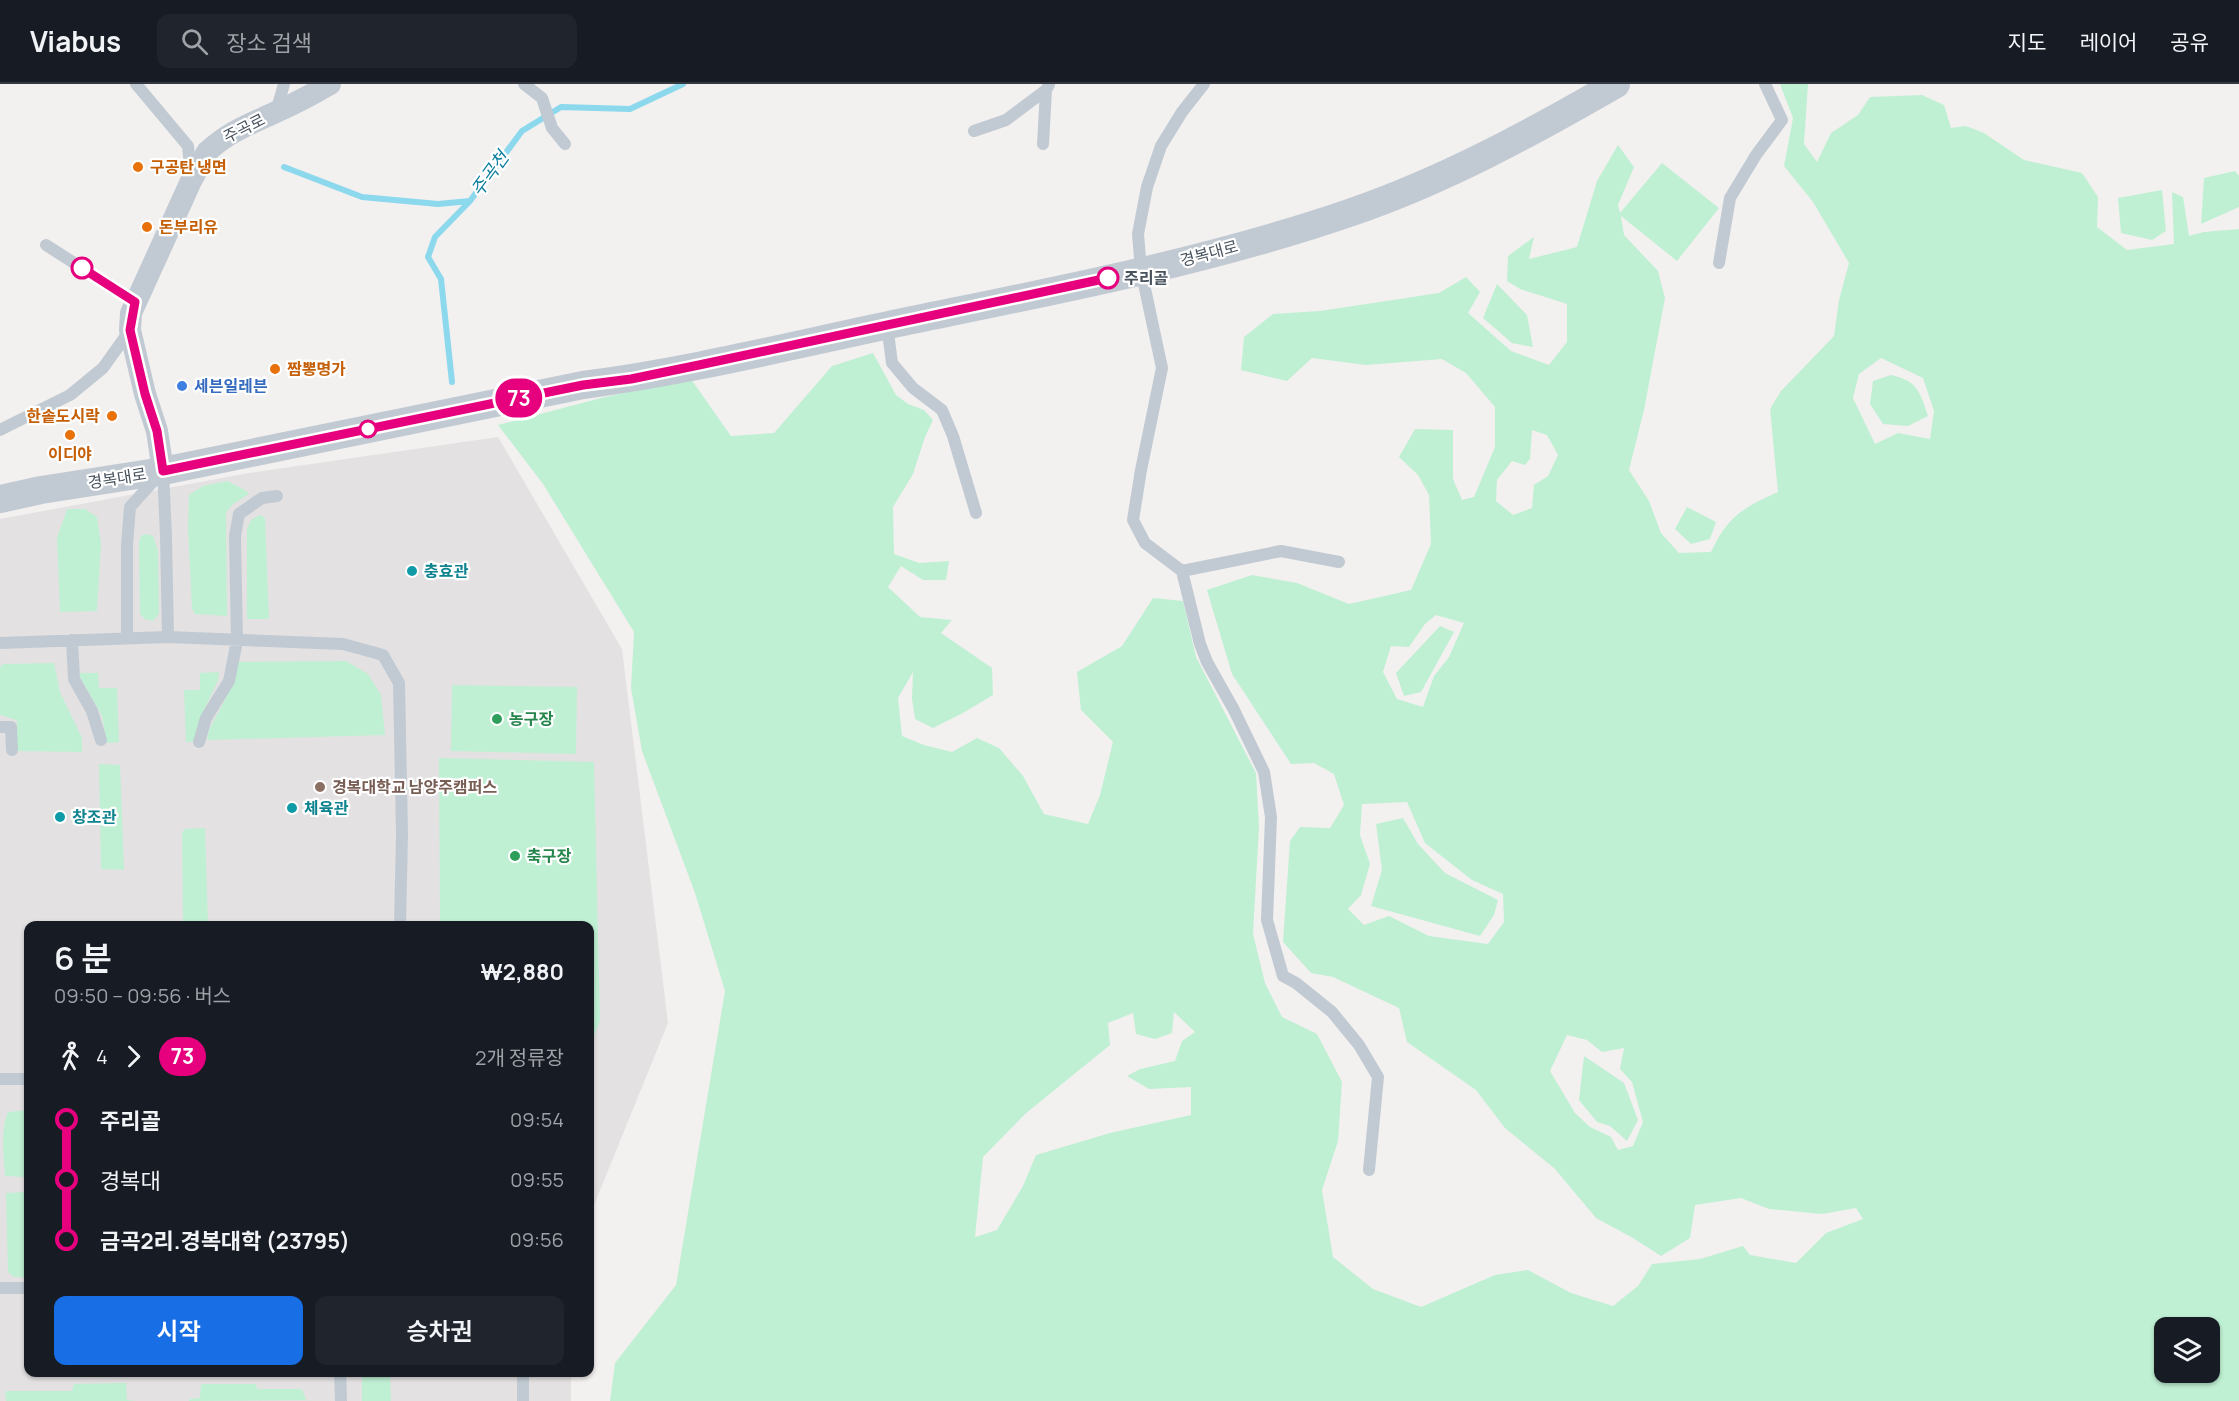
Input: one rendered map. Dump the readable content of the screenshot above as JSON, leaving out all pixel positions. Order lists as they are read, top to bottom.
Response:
{
  "streets": {
    "street": ["주곡로", "경복대로"]
  },
  "crossings": [
    ["주곡로", "경복대로"]
  ],
  "water": ["주곡천"],
  "places": [
    "구공탄 냉면",
    "돈부리유",
    "주리골",
    "짬뽕명가",
    "세븐일레븐",
    "한솥도시락",
    "이디야",
    "충효관",
    "농구장",
    "경복대학교 남양주캠퍼스",
    "체육관",
    "창조관",
    "축구장"
  ],
  "lines": ["bus line 73"],
  "page": {
    "header": "Viabus",
    "search": "장소 검색",
    "nav": ["지도", "레이어", "공유"],
    "on_map": "73",
    "heading": ["6 분", "09:50 – 09:56 · 버스", "₩2,880"],
    "legs": ["4", "73", "2개 정류장"],
    "list": [
      {
        "name": "주리골",
        "value": "09:54"
      },
      {
        "name": "경복대",
        "value": "09:55"
      },
      {
        "name": "금곡2리.경복대학 (23795)",
        "value": "09:56"
      }
    ],
    "buttons": ["시작", "승차권"]
  }
}
